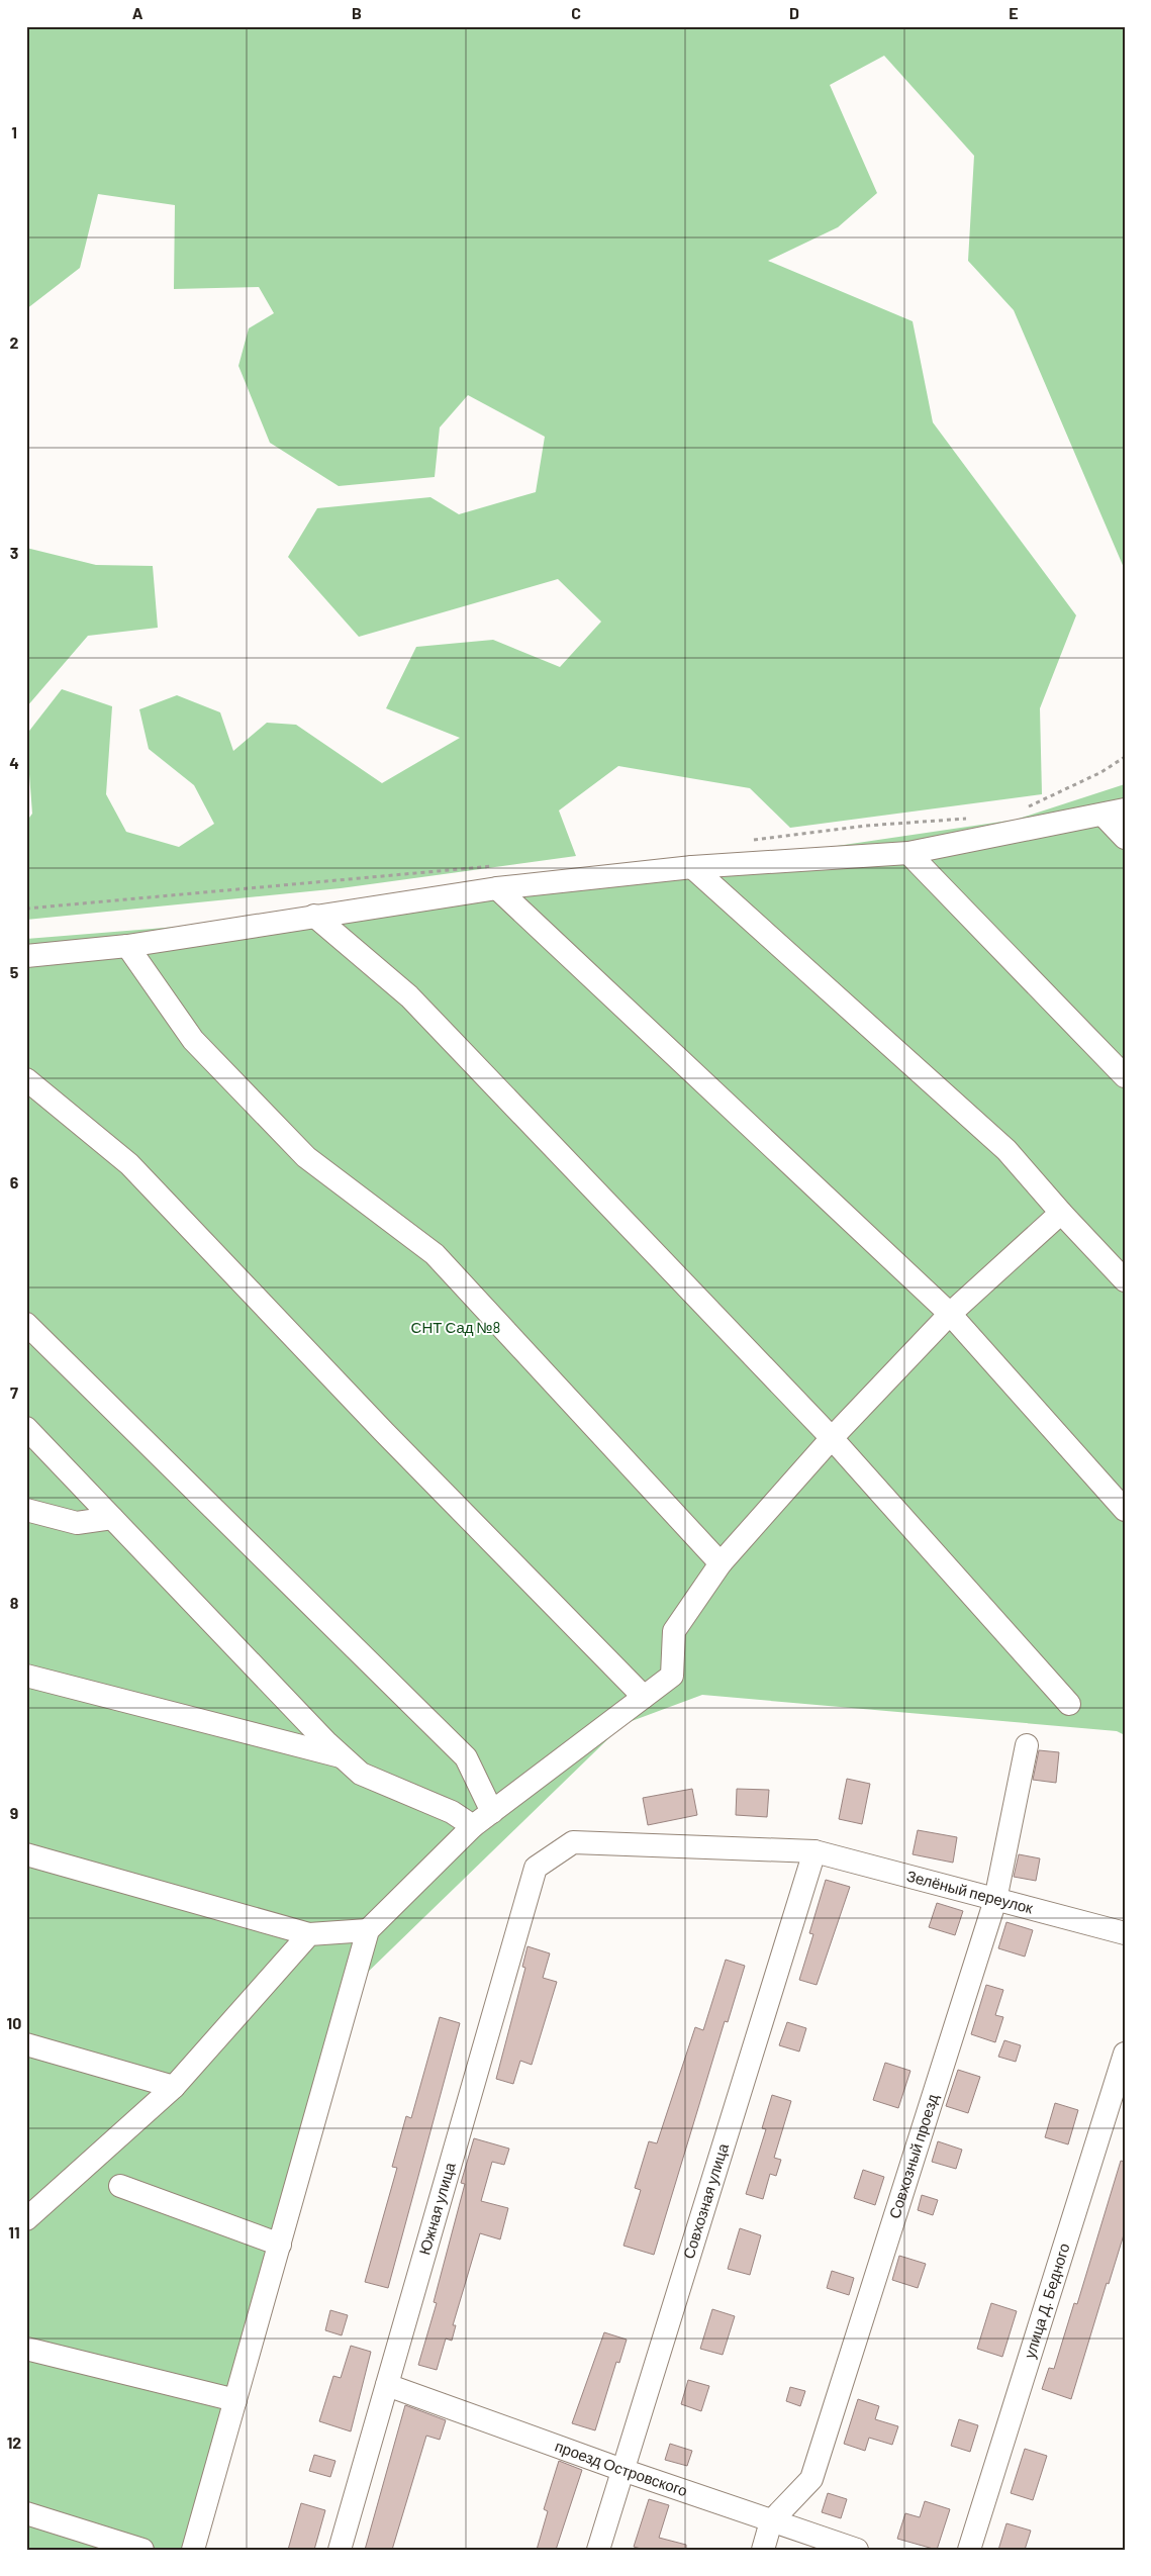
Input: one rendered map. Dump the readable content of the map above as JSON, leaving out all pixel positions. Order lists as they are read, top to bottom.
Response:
{
  "streets": {
    "street": [
      "Зелёный переулок",
      "Совхозный проезд",
      "Совхозная улица",
      "Южная улица",
      "улица Д. Бедного",
      "проезд Островского"
    ]
  },
  "crossings": [
    ["Зелёный переулок", "Совхозный проезд"],
    ["Зелёный переулок", "Совхозная улица"],
    ["Зелёный переулок", "Южная улица"],
    ["Совхозный проезд", "проезд Островского"],
    ["Совхозная улица", "проезд Островского"],
    ["Южная улица", "проезд Островского"]
  ],
  "parks": ["СНТ Сад №8"],
  "grid": {
    "columns": [
      "A",
      "B",
      "C",
      "D",
      "E"
    ],
    "rows": [
      "1",
      "2",
      "3",
      "4",
      "5",
      "6",
      "7",
      "8",
      "9",
      "10",
      "11",
      "12"
    ]
  }
}
